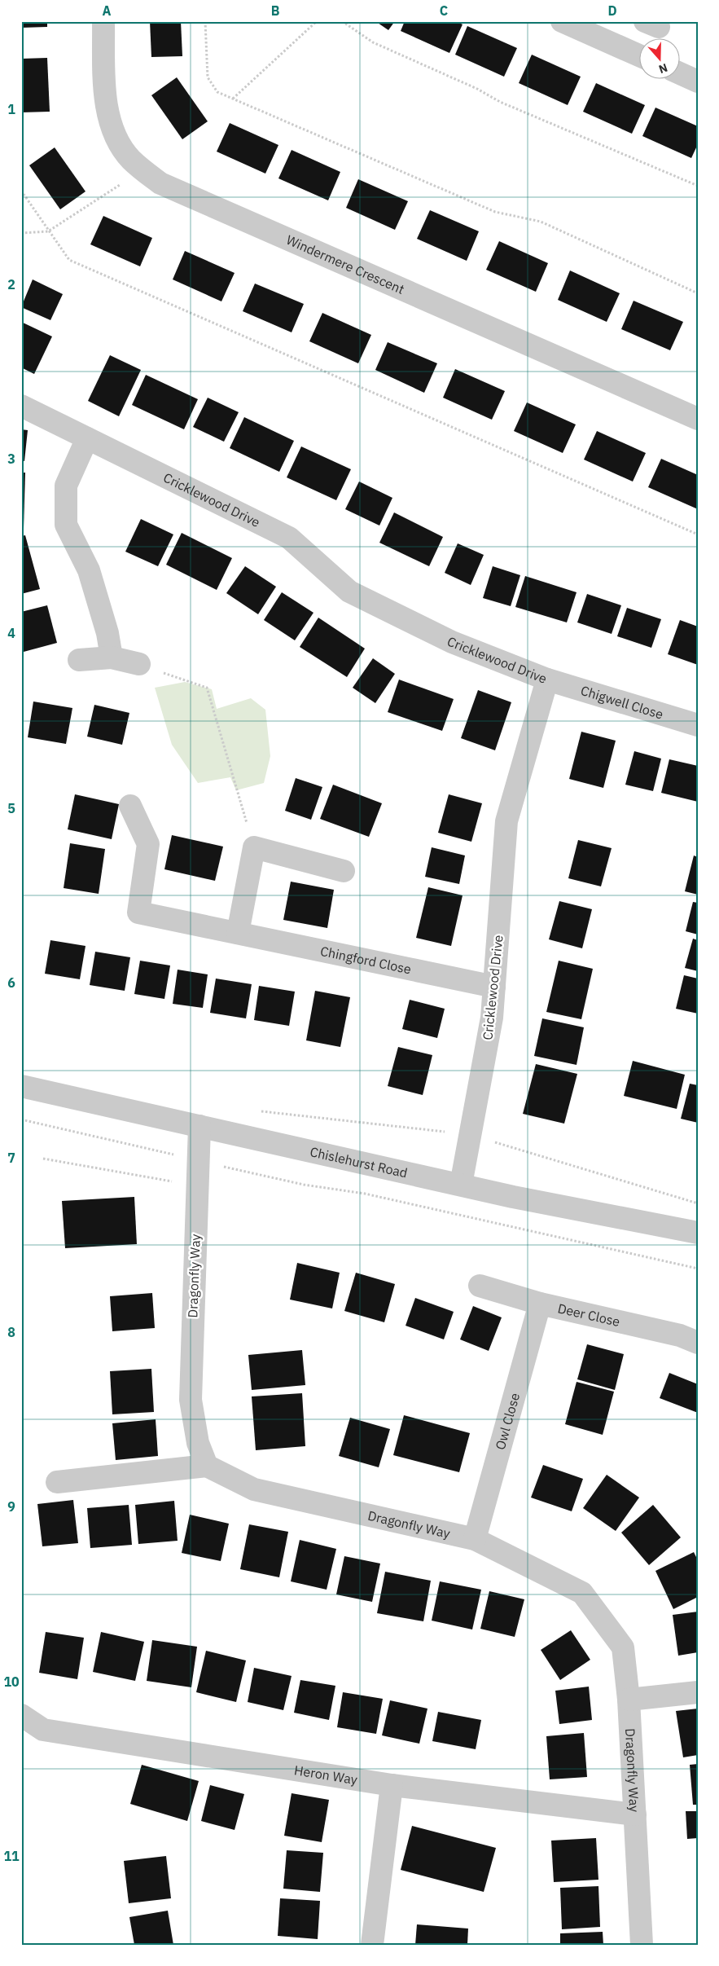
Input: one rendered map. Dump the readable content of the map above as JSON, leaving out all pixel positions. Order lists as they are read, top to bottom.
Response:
{
  "streets": {
    "street": [
      "Windermere Crescent",
      "Cricklewood Drive",
      "Chigwell Close",
      "Chingford Close",
      "Chislehurst Road",
      "Dragonfly Way",
      "Deer Close",
      "Owl Close",
      "Heron Way"
    ]
  },
  "crossings": [
    ["Cricklewood Drive", "Chigwell Close"],
    ["Cricklewood Drive", "Chingford Close"],
    ["Cricklewood Drive", "Chislehurst Road"],
    ["Chislehurst Road", "Dragonfly Way"],
    ["Dragonfly Way", "Owl Close"],
    ["Dragonfly Way", "Heron Way"],
    ["Deer Close", "Owl Close"]
  ],
  "north": "bottom",
  "grid": {
    "columns": [
      "A",
      "B",
      "C",
      "D"
    ],
    "rows": [
      "1",
      "2",
      "3",
      "4",
      "5",
      "6",
      "7",
      "8",
      "9",
      "10",
      "11"
    ]
  }
}
